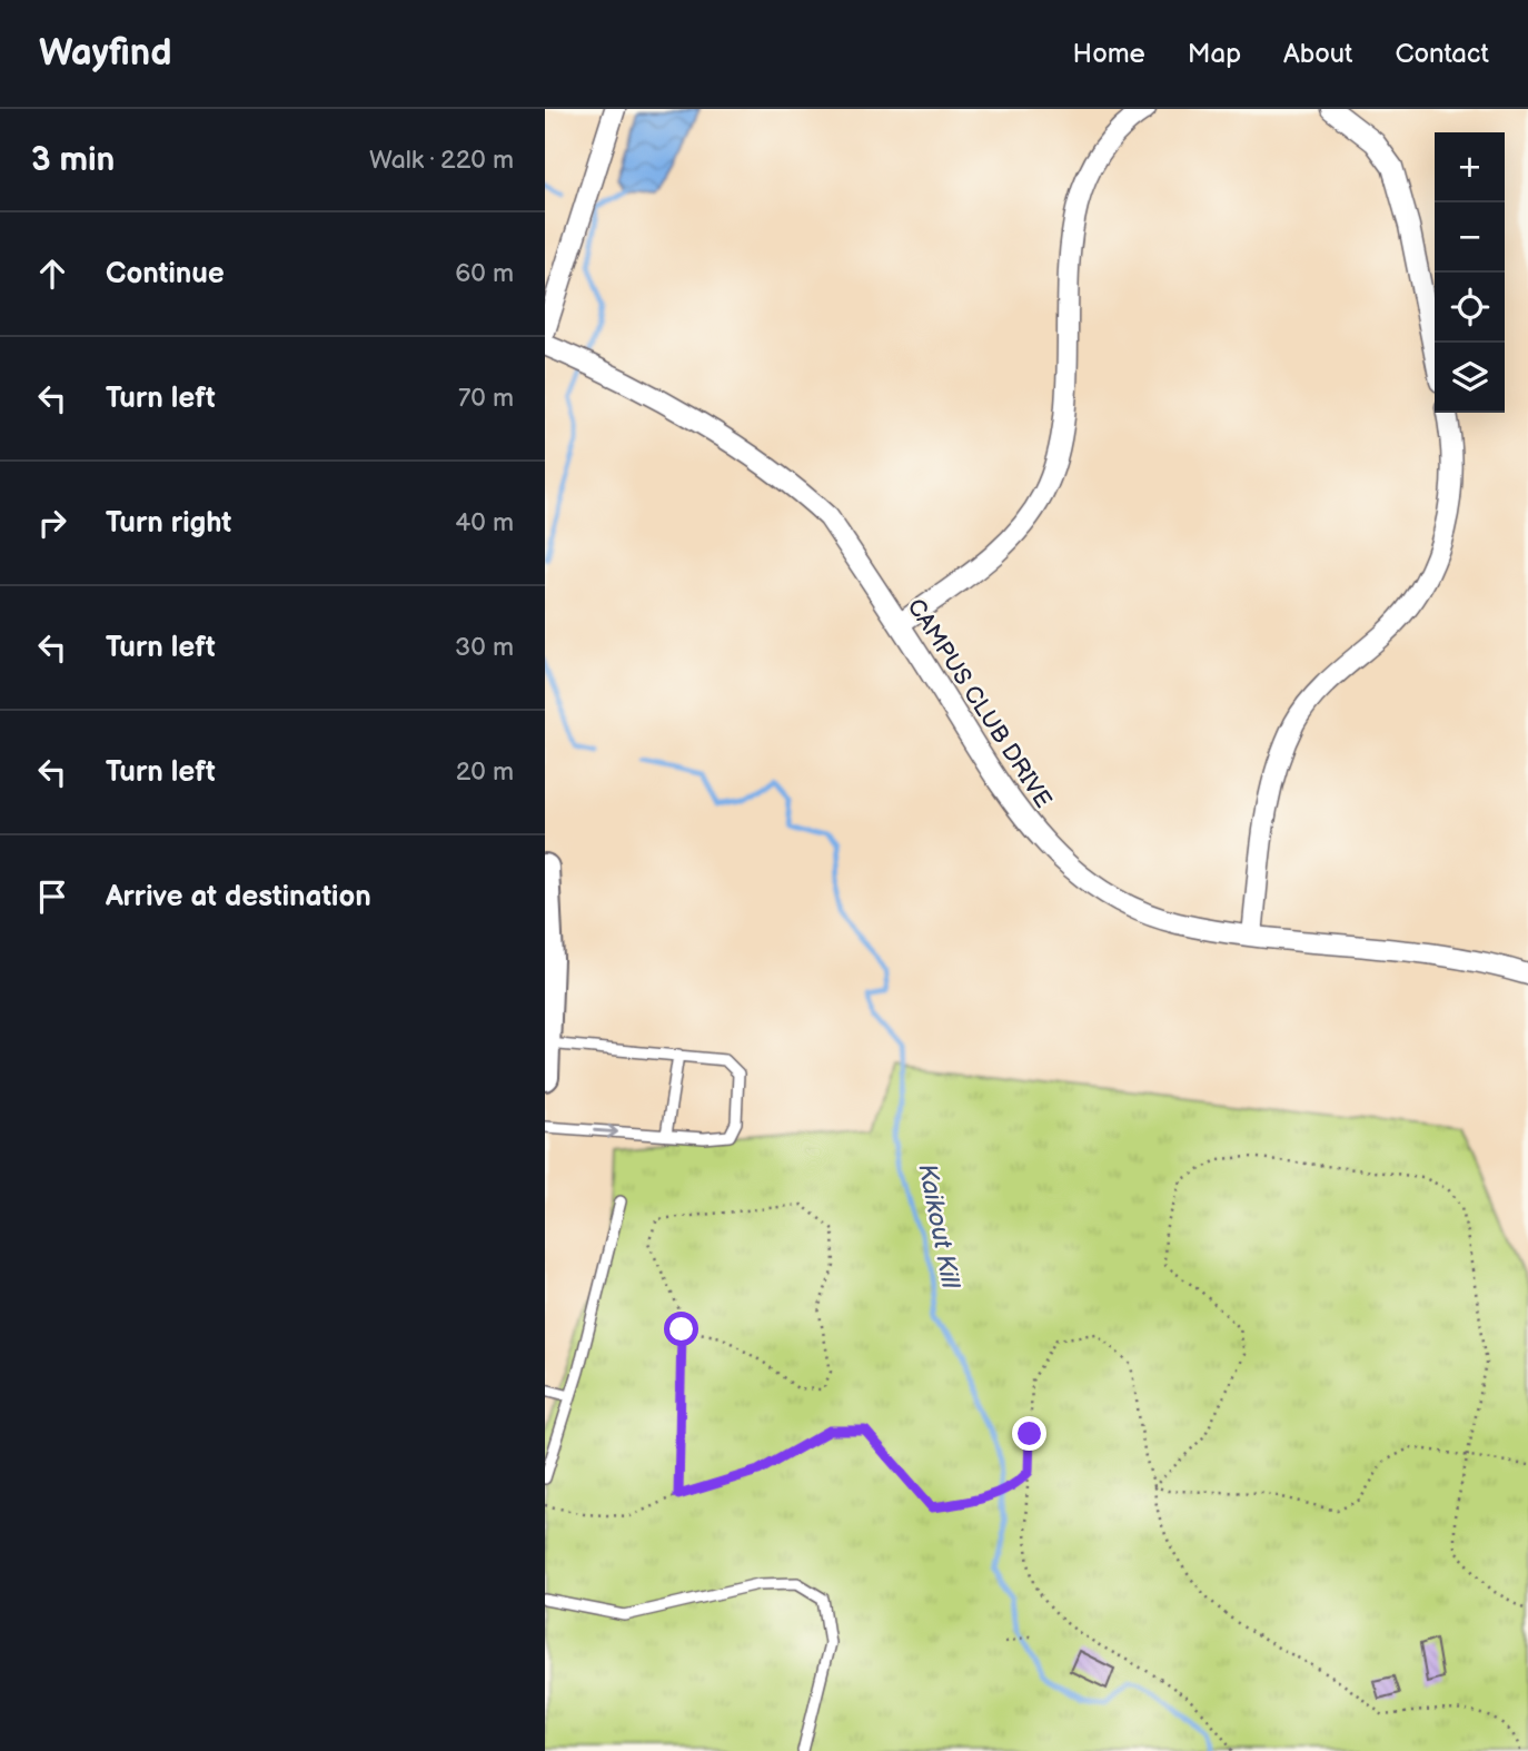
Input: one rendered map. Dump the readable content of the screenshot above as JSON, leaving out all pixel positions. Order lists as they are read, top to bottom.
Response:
{
  "streets": {
    "street": ["CAMPUS CLUB DRIVE"]
  },
  "water": ["Kaikout Kill"],
  "page": {
    "header": "Wayfind",
    "nav": [
      "Home",
      "Map",
      "About",
      "Contact"
    ],
    "heading": ["3 min", "Walk · 220 m"],
    "map_buttons": ["+", "−"],
    "list": [
      ["Continue", "60 m"],
      ["Turn left", "70 m"],
      ["Turn right", "40 m"],
      ["Turn left", "30 m"],
      ["Turn left", "20 m"],
      "Arrive at destination"
    ]
  }
}
